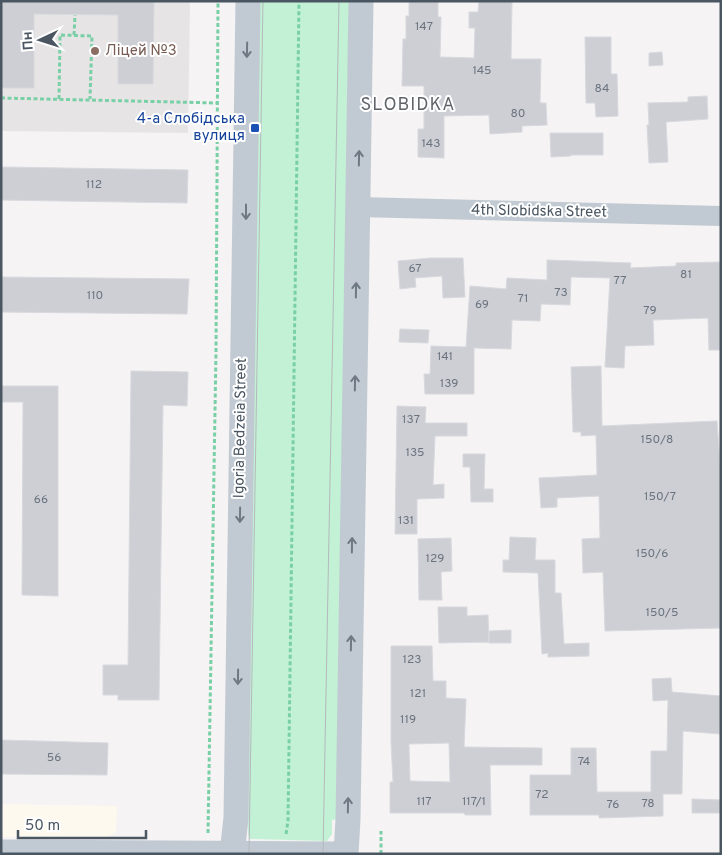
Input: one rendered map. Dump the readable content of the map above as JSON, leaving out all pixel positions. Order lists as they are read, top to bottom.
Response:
{
  "streets": {
    "street": ["4th Slobidska Street", "Igoria Bedzeia Street"]
  },
  "districts": ["SLOBIDKA"],
  "places": {
    "other": ["Ліцей №3"],
    "transit": ["4-а Слобідська вулиця"]
  },
  "house_numbers": [
    "147",
    "145",
    "84",
    "80",
    "143",
    "112",
    "67",
    "81",
    "77",
    "73",
    "110",
    "71",
    "69",
    "79",
    "141",
    "139",
    "137",
    "150/8",
    "135",
    "150/7",
    "66",
    "131",
    "150/6",
    "129",
    "150/5",
    "123",
    "121",
    "119",
    "56",
    "74",
    "72",
    "117",
    "117/1",
    "78",
    "76"
  ],
  "scale_bar": "50 m",
  "north": "left"
}
